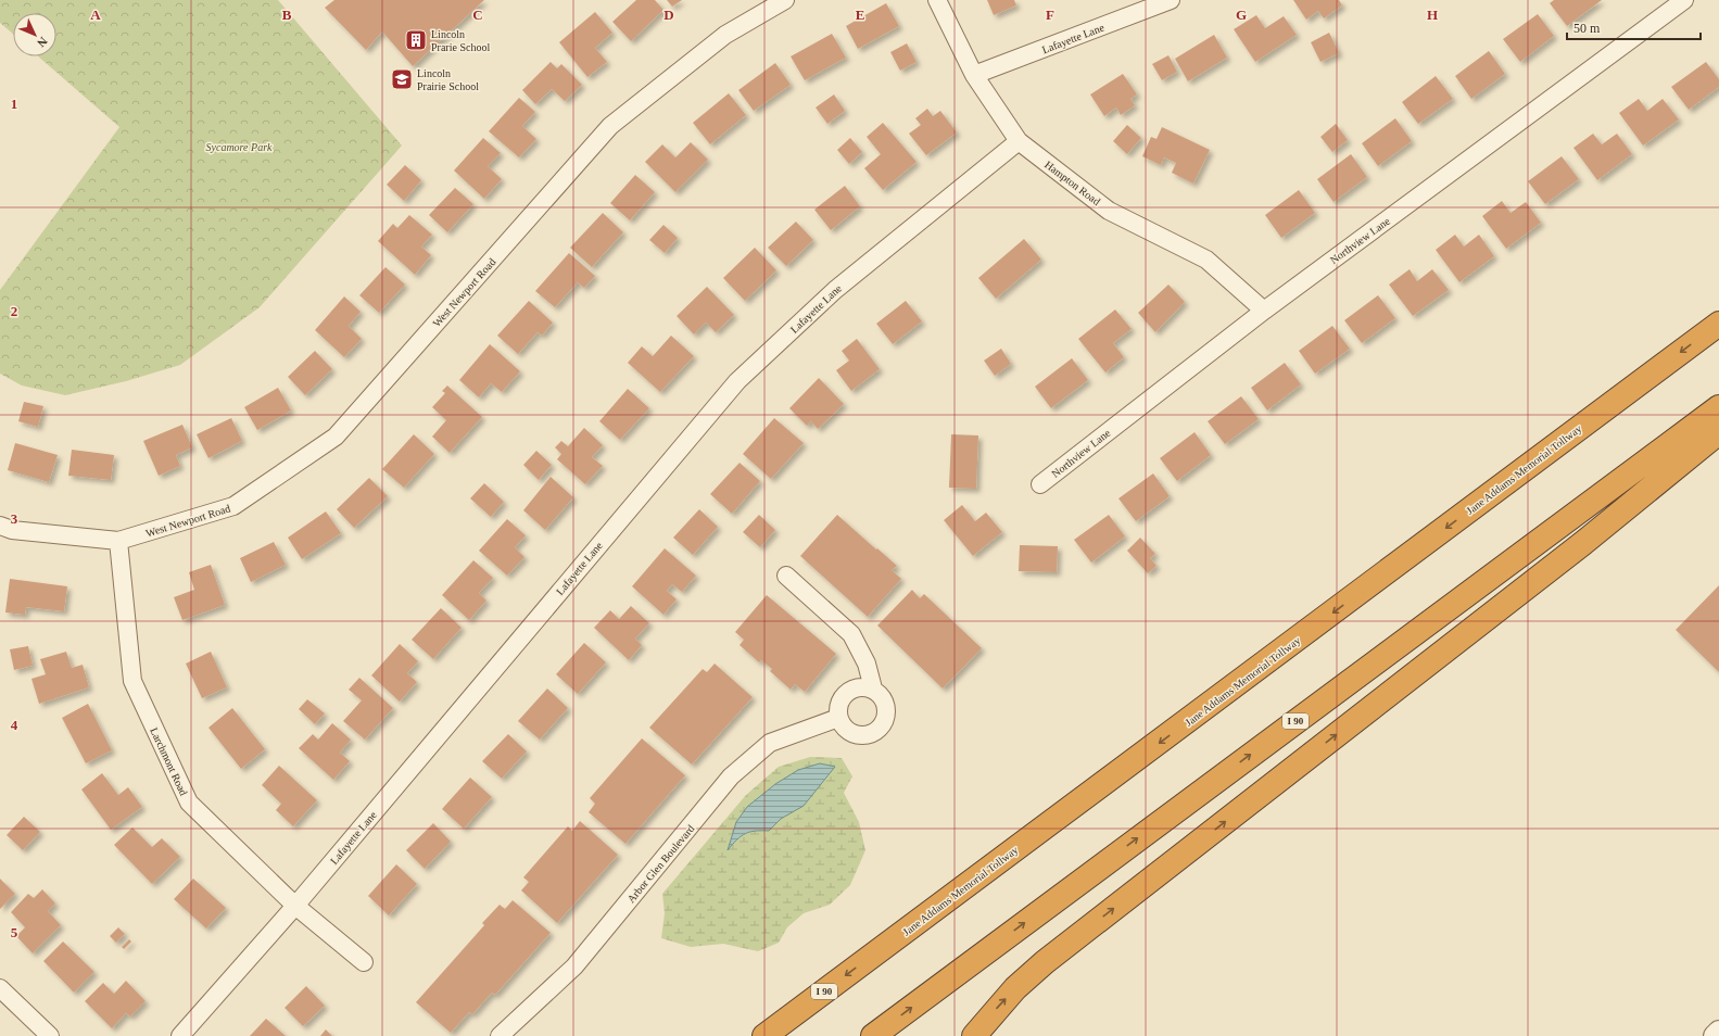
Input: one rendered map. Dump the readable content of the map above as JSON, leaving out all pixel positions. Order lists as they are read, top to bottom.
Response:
{
  "streets": {
    "highway": ["Jane Addams Memorial Tollway", "I 90"],
    "street": [
      "Lafayette Lane",
      "Hampton Road",
      "Northview Lane",
      "West Newport Road",
      "Larchmont Road",
      "Arbor Glen Boulevard"
    ]
  },
  "crossings": [
    ["Lafayette Lane", "Hampton Road"],
    ["Lafayette Lane", "Larchmont Road"],
    ["Hampton Road", "Northview Lane"],
    ["West Newport Road", "Larchmont Road"]
  ],
  "parks": ["Sycamore Park"],
  "places": {
    "building": ["Lincoln Prarie School"],
    "school or university": ["Lincoln Prairie School"]
  },
  "scale_bar": "50 m",
  "north": "bottom right",
  "grid": {
    "columns": [
      "A",
      "B",
      "C",
      "D",
      "E",
      "F",
      "G",
      "H"
    ],
    "rows": [
      "1",
      "2",
      "3",
      "4",
      "5"
    ]
  }
}
